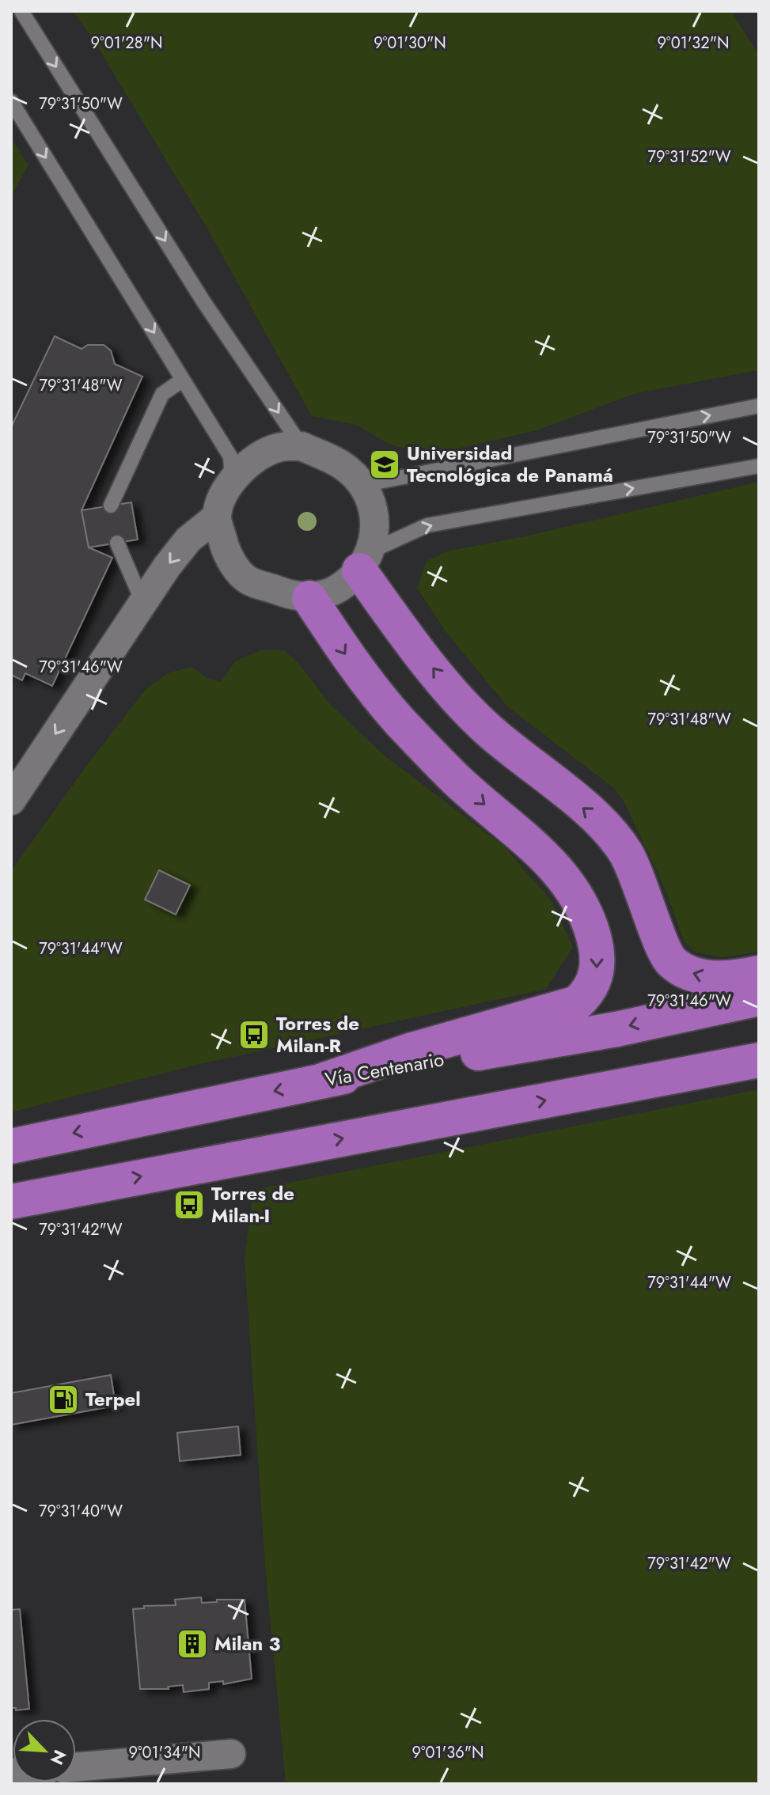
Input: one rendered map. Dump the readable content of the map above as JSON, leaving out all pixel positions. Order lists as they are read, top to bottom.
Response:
{
  "streets": {
    "highway": ["Vía Centenario"]
  },
  "places": {
    "school or university": ["Universidad Tecnológica de Panamá"],
    "bus stop": ["Torres de Milan-R", "Torres de Milan-I"],
    "fuel station": ["Terpel"],
    "building": ["Milan 3"]
  },
  "north": "bottom right",
  "coordinates": [
    "9°01'28\"N",
    "9°01'30\"N",
    "9°01'32\"N",
    "79°31'50\"W",
    "79°31'52\"W",
    "79°31'48\"W",
    "79°31'46\"W",
    "79°31'44\"W",
    "79°31'42\"W",
    "79°31'40\"W",
    "9°01'34\"N",
    "9°01'36\"N"
  ]
}
